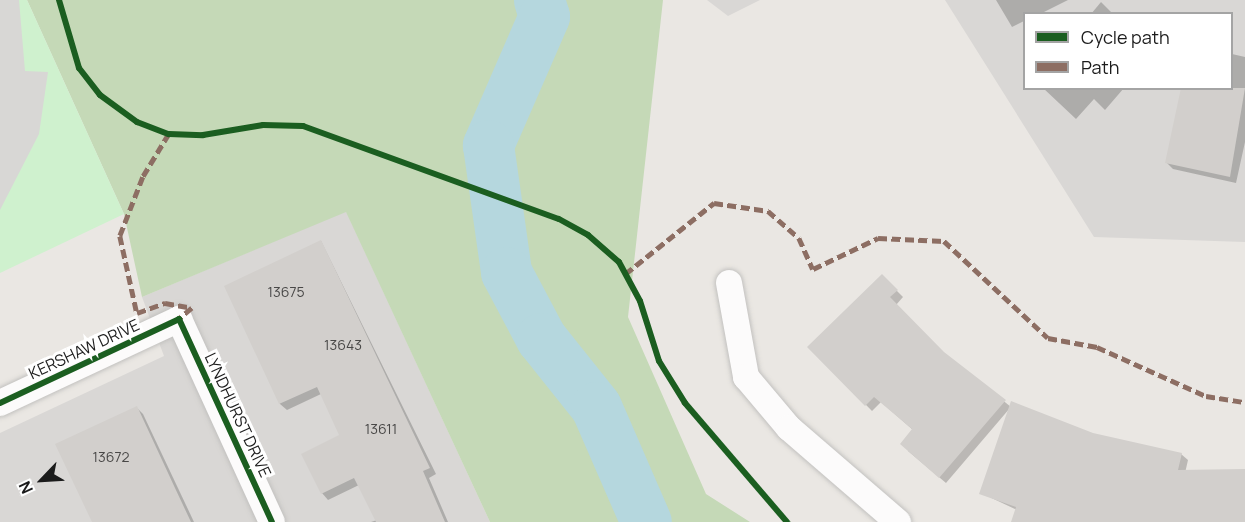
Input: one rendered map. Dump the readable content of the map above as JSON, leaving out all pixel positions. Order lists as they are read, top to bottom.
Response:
{
  "streets": {
    "street": ["KERSHAW DRIVE", "LYNDHURST DRIVE"]
  },
  "crossings": [
    ["KERSHAW DRIVE", "LYNDHURST DRIVE"]
  ],
  "house_numbers": [
    "13675",
    "13643",
    "13611",
    "13672"
  ],
  "legend": ["Cycle path", "Path"],
  "north": "bottom left"
}
